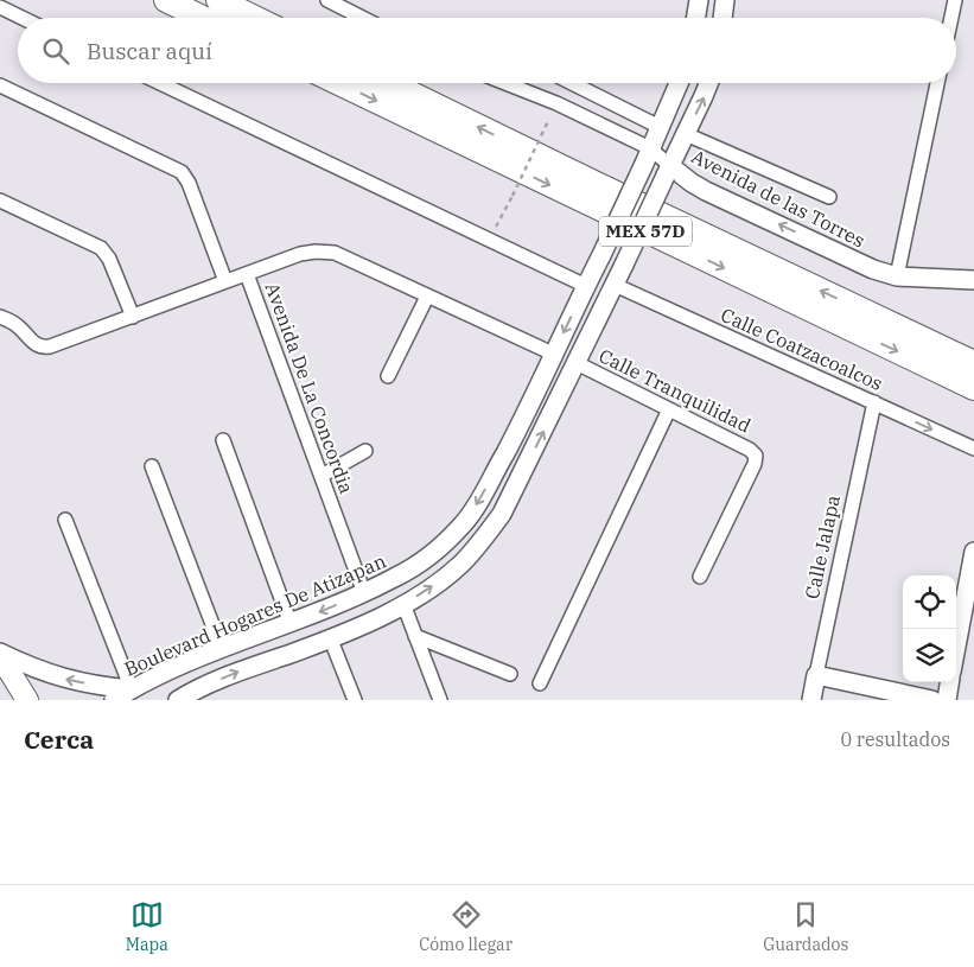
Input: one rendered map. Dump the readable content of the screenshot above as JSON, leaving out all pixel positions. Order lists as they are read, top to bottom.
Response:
{
  "streets": {
    "highway": ["MEX 57D"],
    "street": [
      "Avenida de las Torres",
      "Calle Coatzacoalcos",
      "Avenida De La Concordia",
      "Calle Tranquilidad",
      "Calle Jalapa",
      "Boulevard Hogares De Atizapan"
    ]
  },
  "crossings": [
    ["Avenida de las Torres", "Boulevard Hogares De Atizapan"],
    ["Calle Coatzacoalcos", "Calle Jalapa"],
    ["Avenida De La Concordia", "Boulevard Hogares De Atizapan"]
  ],
  "page": {
    "search": "Buscar aquí",
    "heading": ["Cerca", "0 resultados"],
    "nav": ["Mapa", "Cómo llegar", "Guardados"]
  }
}
